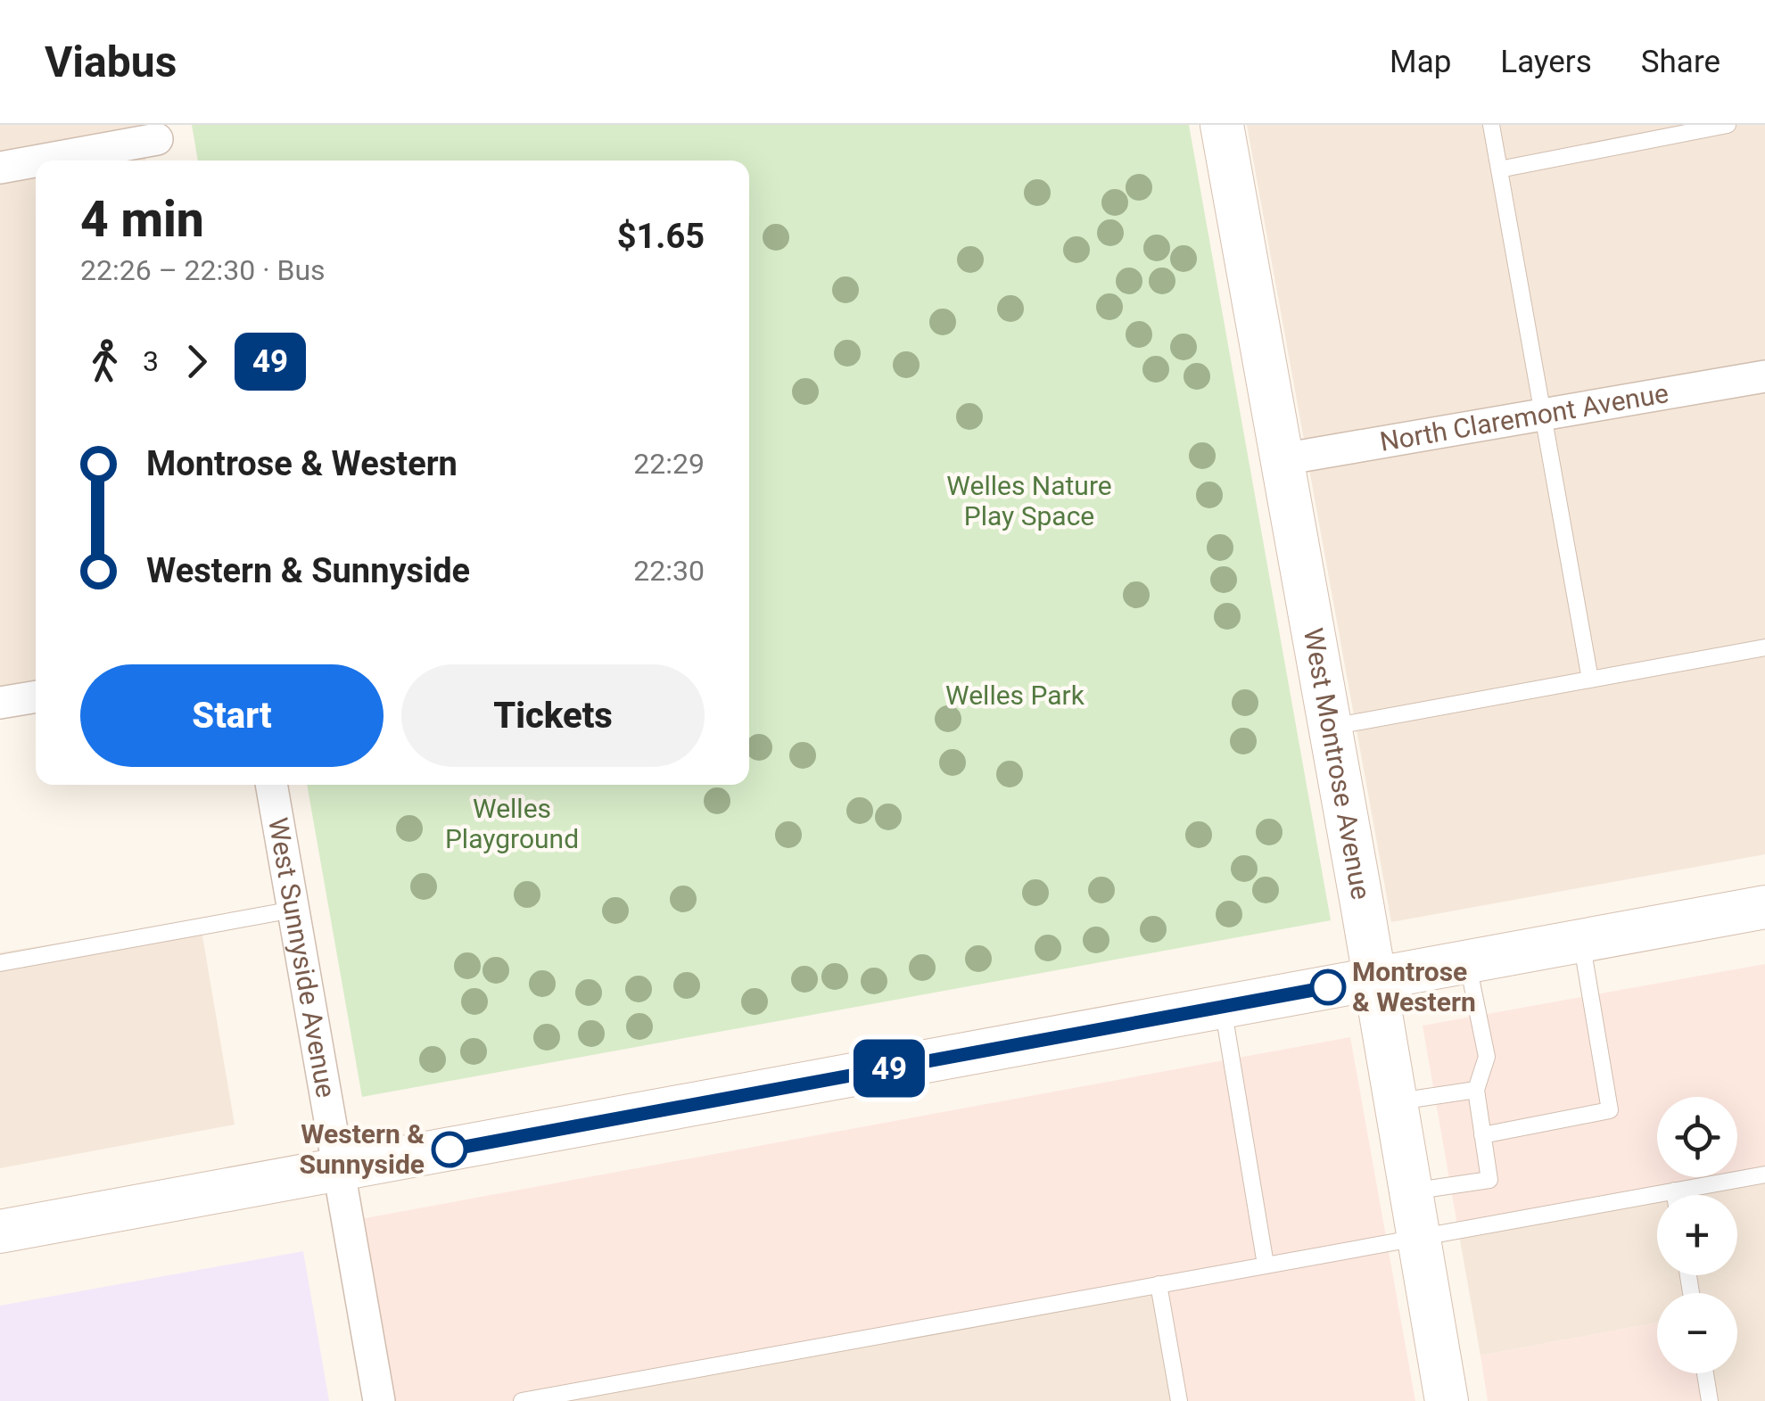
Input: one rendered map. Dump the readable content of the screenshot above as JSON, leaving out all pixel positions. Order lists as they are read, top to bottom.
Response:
{
  "streets": {
    "main road": ["West Montrose Avenue"],
    "street": ["North Claremont Avenue", "West Sunnyside Avenue"]
  },
  "crossings": [
    ["North Claremont Avenue", "West Montrose Avenue"]
  ],
  "parks": ["Welles Nature Play Space", "Welles Park", "Welles Playground"],
  "places": ["Montrose & Western", "Western & Sunnyside"],
  "lines": ["bus line 49"],
  "page": {
    "header": "Viabus",
    "nav": ["Map", "Layers", "Share"],
    "on_map": "49",
    "heading": ["4 min", "22:26 – 22:30 · Bus", "$1.65"],
    "legs": ["3", "49"],
    "list": [
      {
        "name": "Montrose & Western",
        "value": "22:29"
      },
      {
        "name": "Western & Sunnyside",
        "value": "22:30"
      }
    ],
    "buttons": ["Start", "Tickets"],
    "map_buttons": ["+", "−"]
  }
}
